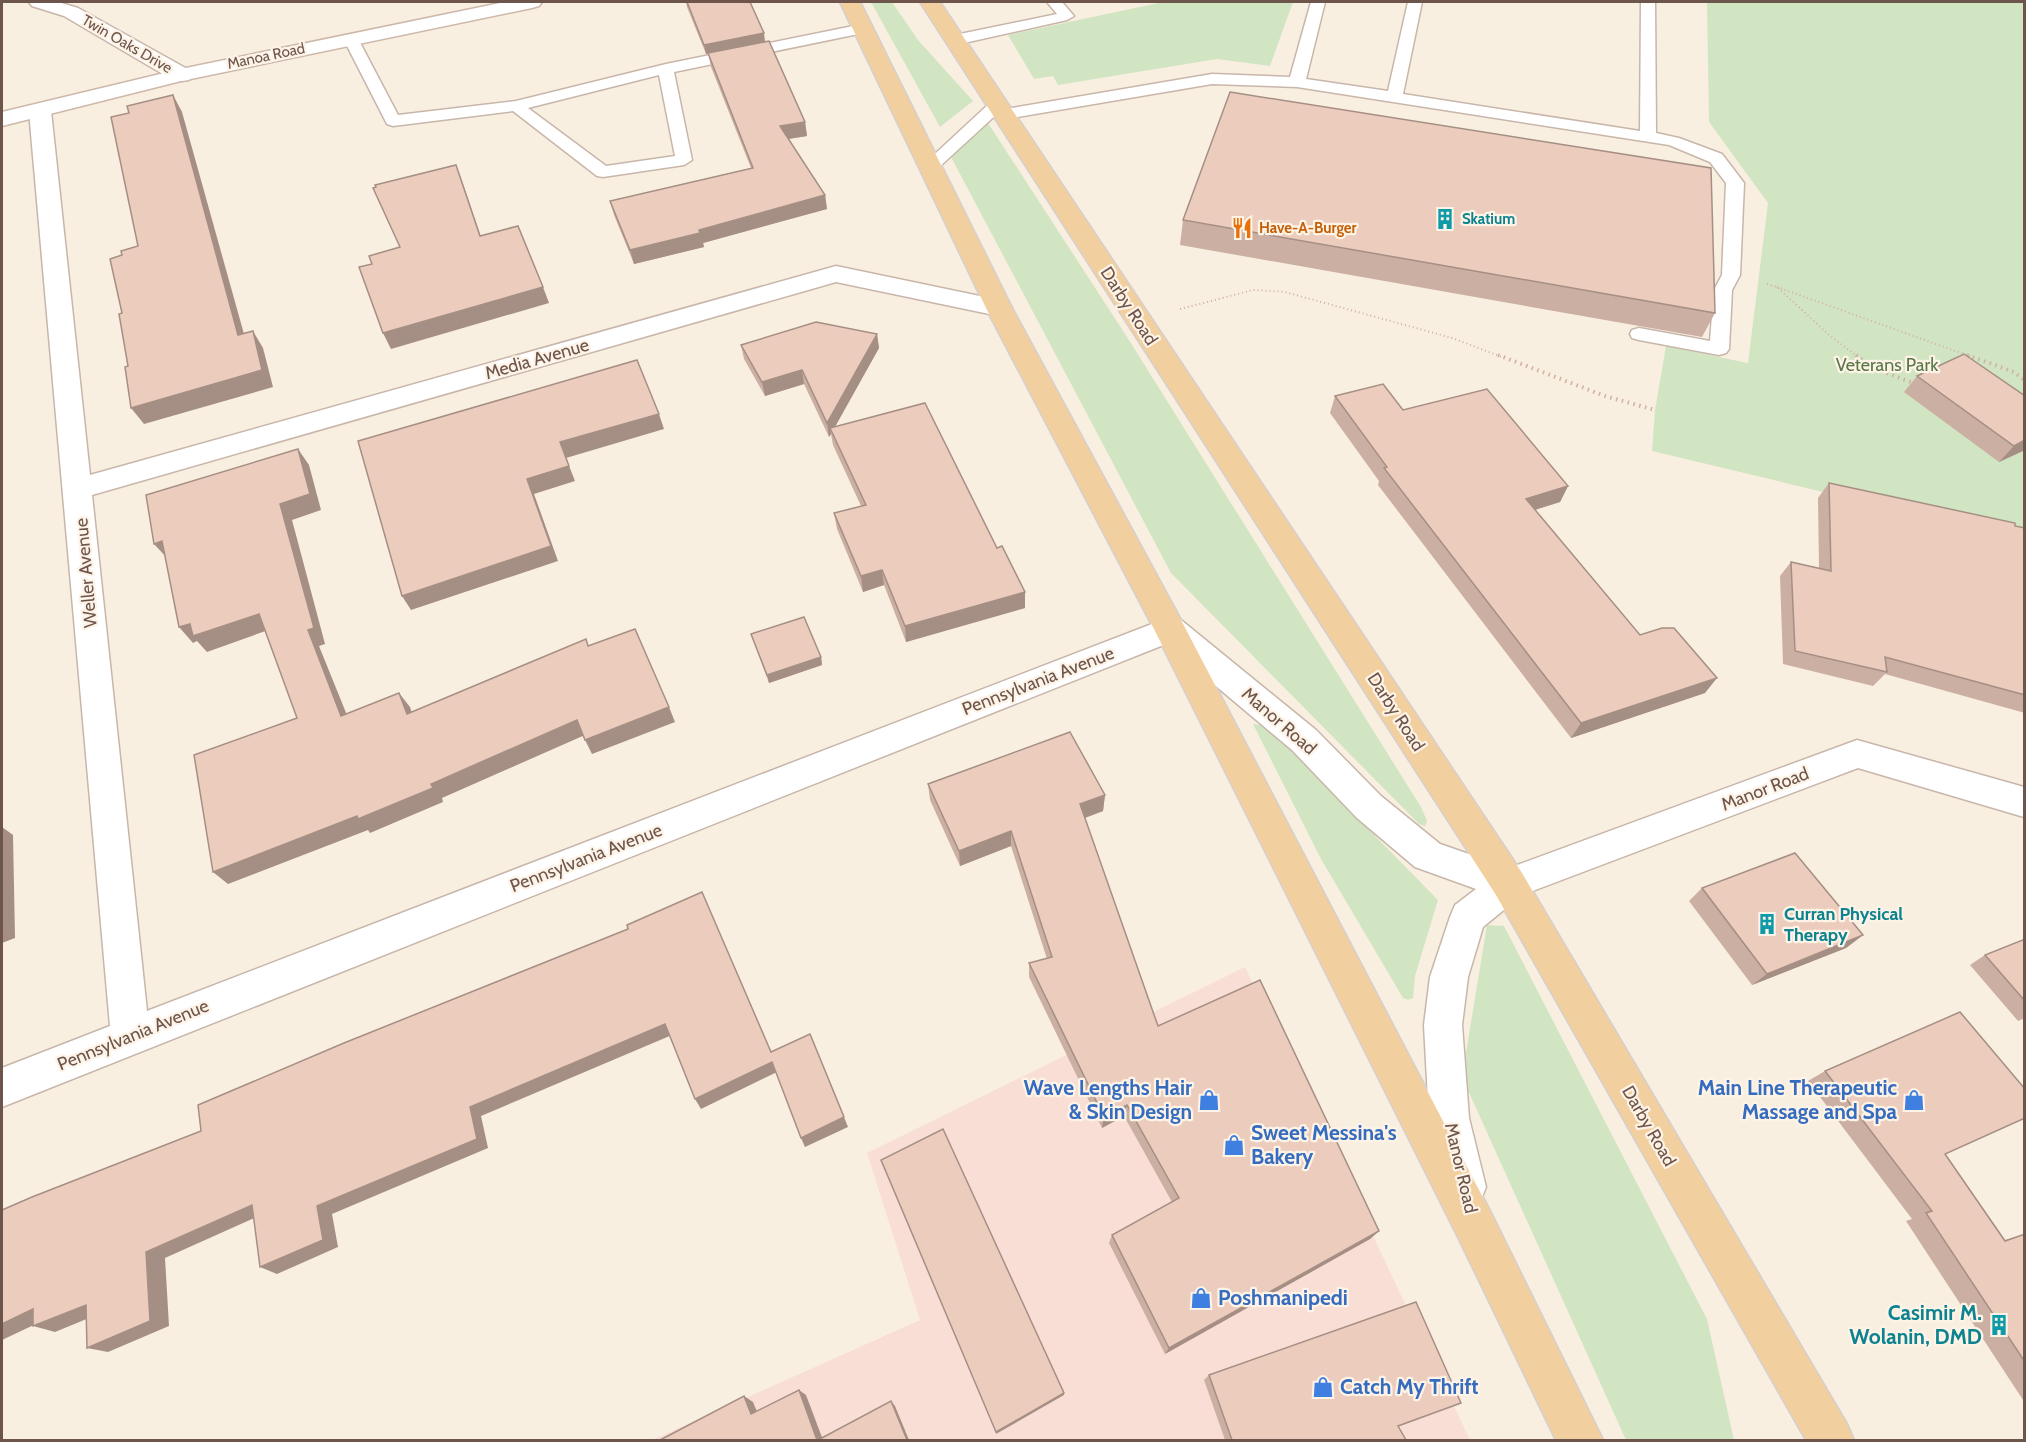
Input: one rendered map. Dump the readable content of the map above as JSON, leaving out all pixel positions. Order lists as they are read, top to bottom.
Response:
{
  "streets": {
    "main road": ["Darby Road"],
    "street": [
      "Twin Oaks Drive",
      "Manoa Road",
      "Media Avenue",
      "Weller Avenue",
      "Pennsylvania Avenue",
      "Manor Road"
    ]
  },
  "crossings": [
    ["Twin Oaks Drive", "Manoa Road"],
    ["Manoa Road", "Weller Avenue"],
    ["Darby Road", "Manor Road"],
    ["Media Avenue", "Weller Avenue"],
    ["Weller Avenue", "Pennsylvania Avenue"],
    ["Pennsylvania Avenue", "Manor Road"]
  ],
  "parks": ["Veterans Park"],
  "places": {
    "building": ["Skatium", "Curran Physical Therapy", "Casimir M. Wolanin, DMD"],
    "restaurant": ["Have-A-Burger"],
    "shop": [
      "Wave Lengths Hair & Skin Design",
      "Main Line Therapeutic Massage and Spa",
      "Sweet Messina's Bakery",
      "Poshmanipedi",
      "Catch My Thrift"
    ]
  }
}
